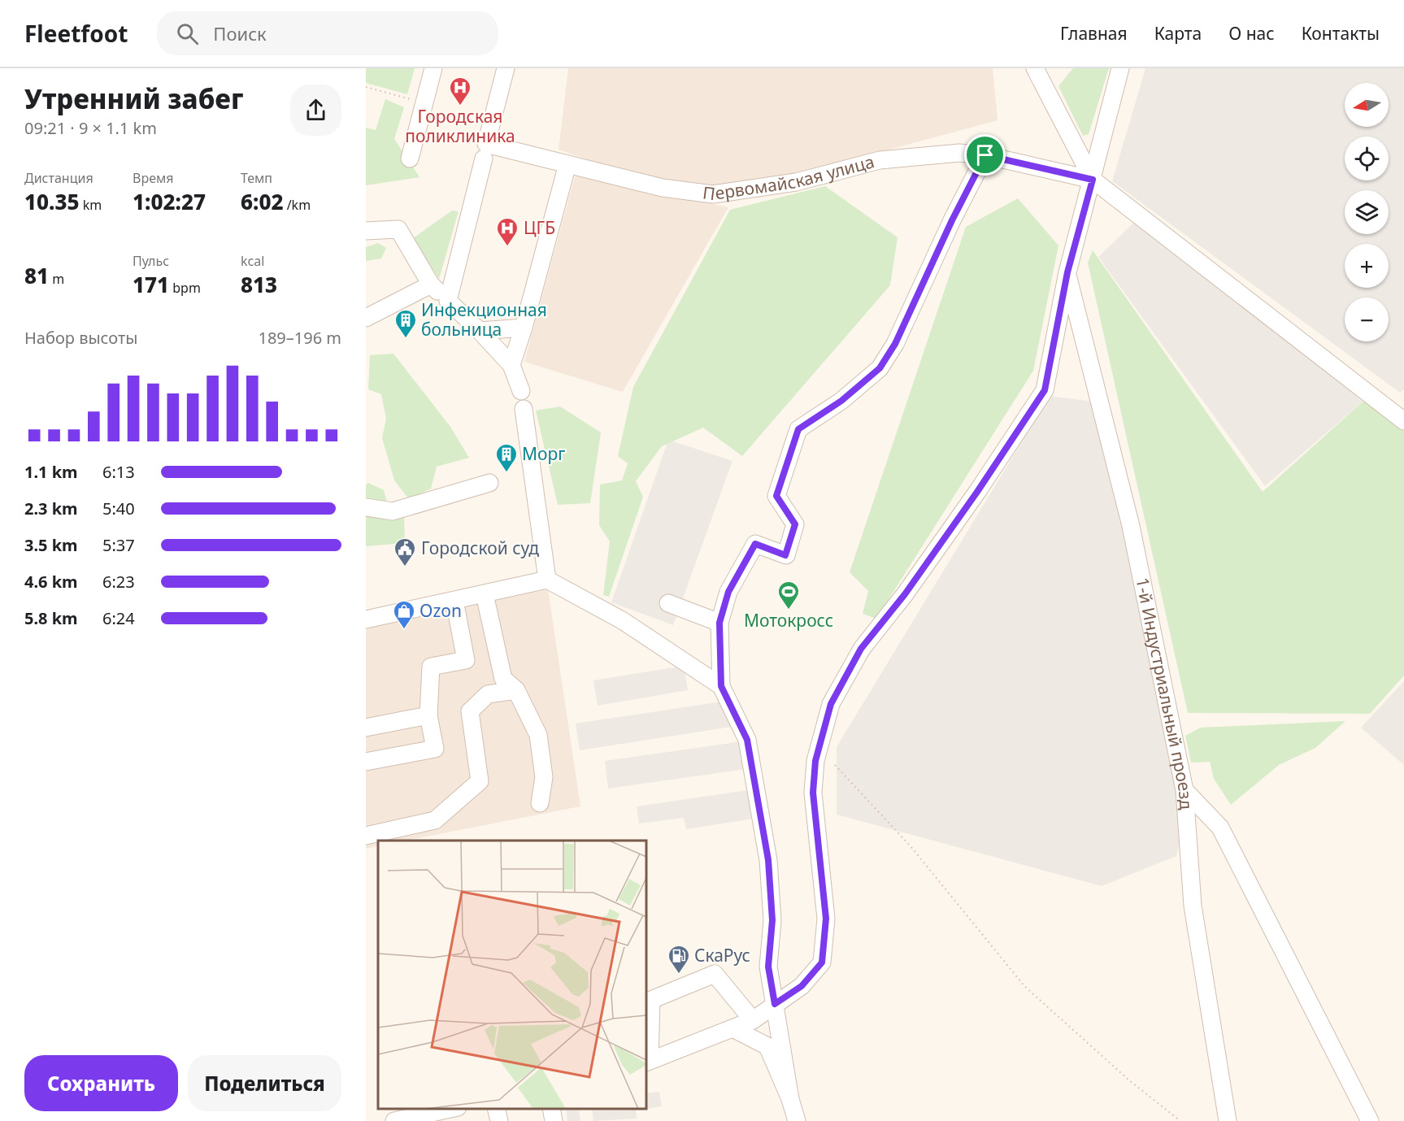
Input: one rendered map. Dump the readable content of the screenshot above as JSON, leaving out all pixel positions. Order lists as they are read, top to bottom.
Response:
{
  "streets": {
    "street": ["Первомайская улица", "1-й Индустриальный проезд"]
  },
  "places": {
    "hospital": ["Городская поликлиника", "ЦГБ"],
    "building": ["Инфекционная больница", "Морг"],
    "public building": ["Городской суд"],
    "sports": ["Мотокросс"],
    "shop": ["Ozon"],
    "fuel station": ["СкаРус"]
  },
  "north": "left",
  "page": {
    "header": "Fleetfoot",
    "search": "Поиск",
    "nav": [
      "Главная",
      "Карта",
      "О нас",
      "Контакты"
    ],
    "heading": ["Утренний забег", "09:21 · 9 × 1.1 km"],
    "map_buttons": ["+", "−"],
    "stats": [
      ["Дистанция", "10.35 km"],
      ["Время", "1:02:27"],
      ["Темп", "6:02 /km"],
      ["81 m"],
      ["Пульс", "171 bpm"],
      ["kcal", "813"]
    ],
    "chart": ["Набор высоты", "189–196 m"],
    "list": [
      {
        "name": "1.1 km",
        "note": "6:13"
      },
      {
        "name": "2.3 km",
        "note": "5:40"
      },
      {
        "name": "3.5 km",
        "note": "5:37"
      },
      {
        "name": "4.6 km",
        "note": "6:23"
      },
      {
        "name": "5.8 km",
        "note": "6:24"
      }
    ],
    "buttons": ["Сохранить", "Поделиться"]
  }
}
